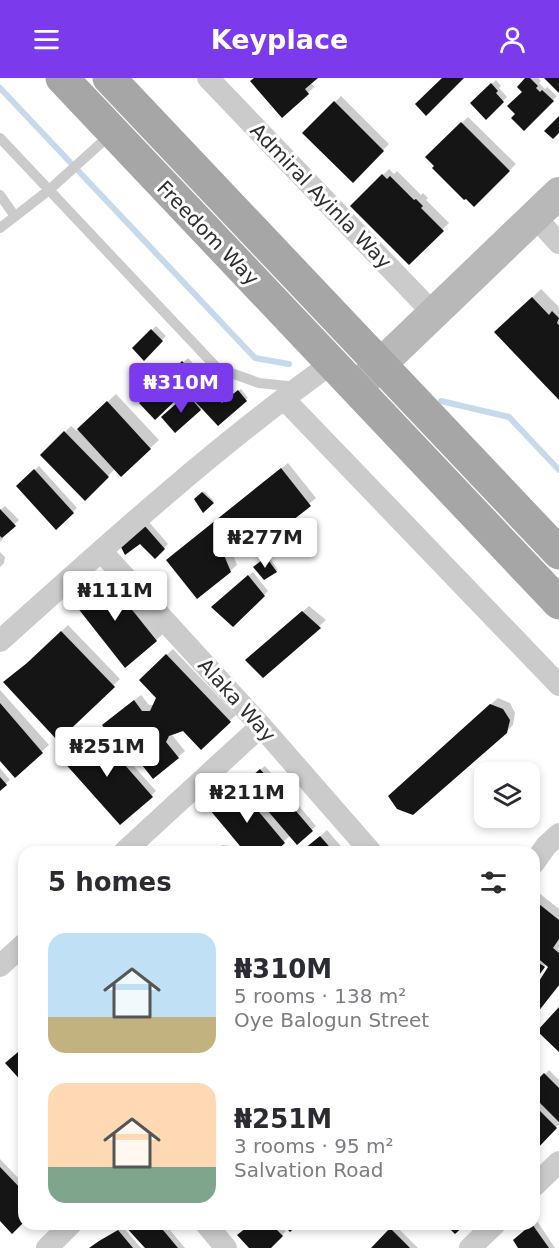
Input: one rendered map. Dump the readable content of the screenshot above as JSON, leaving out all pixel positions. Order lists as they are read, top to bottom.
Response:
{
  "streets": {
    "main road": ["Freedom Way"],
    "street": ["Admiral Ayinla Way", "Alaka Way"]
  },
  "page": {
    "header": "Keyplace",
    "price": [
      "₦310M",
      "₦277M",
      "₦111M",
      "₦251M",
      "₦211M"
    ],
    "heading": "5 homes",
    "list": [
      {
        "name": "₦310M",
        "note": "5 rooms · 138 m² · Oye Balogun Street"
      },
      {
        "name": "₦251M",
        "note": "3 rooms · 95 m² · Salvation Road"
      }
    ]
  }
}
